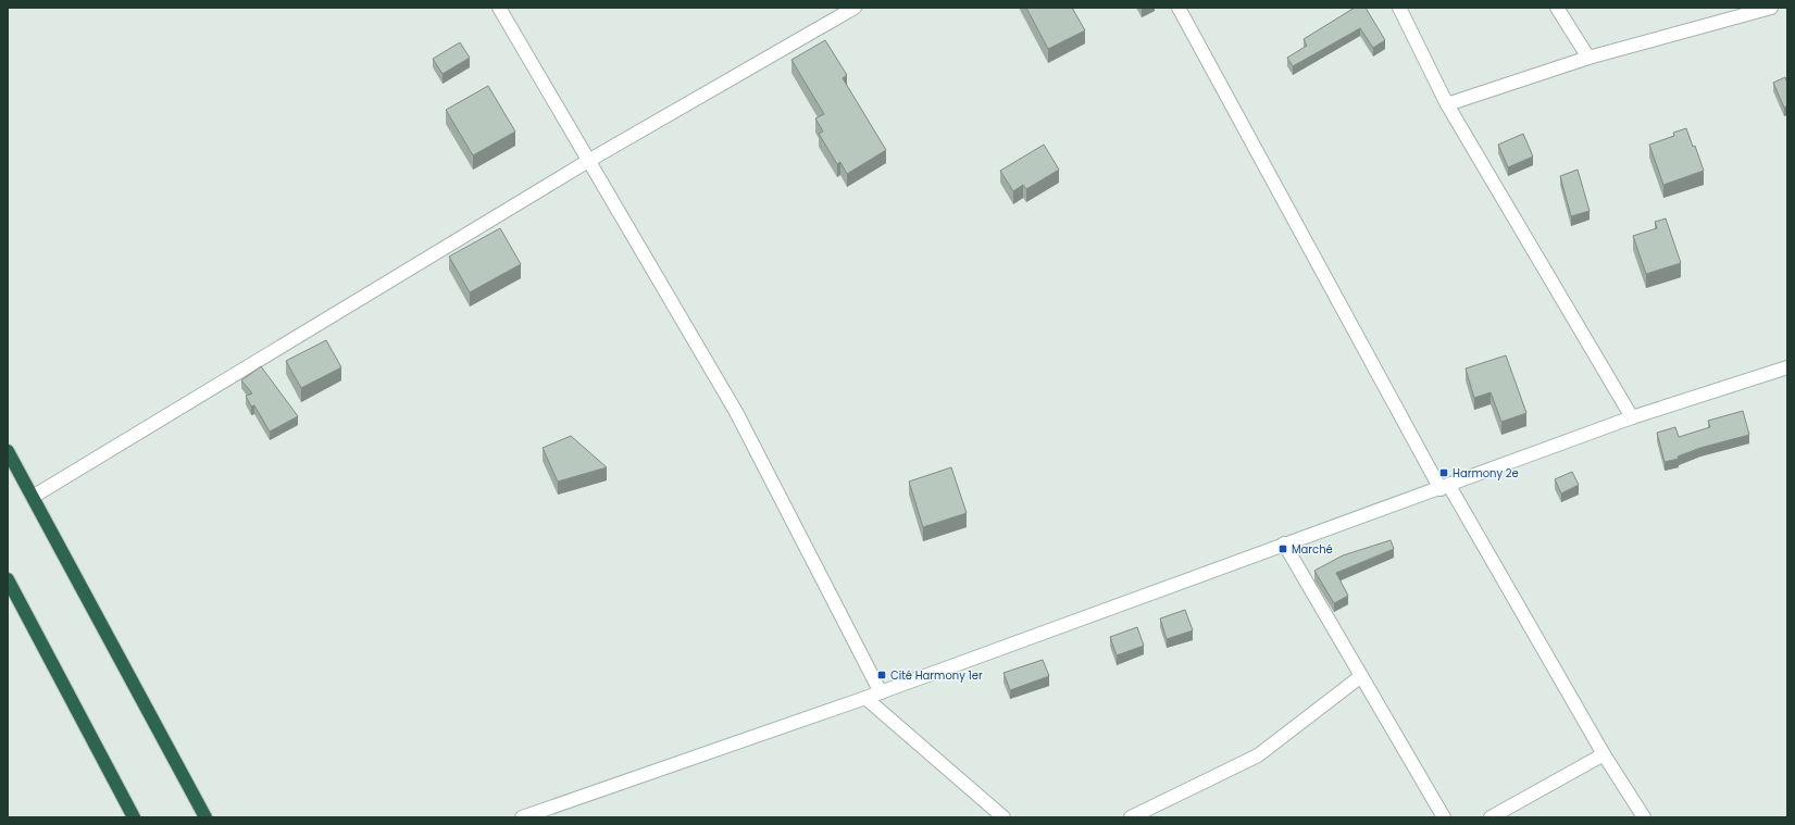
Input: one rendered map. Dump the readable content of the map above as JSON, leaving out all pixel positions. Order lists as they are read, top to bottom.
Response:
{
  "places": {
    "transit": ["Harmony 2e", "Marché", "Cité Harmony 1er"]
  }
}
